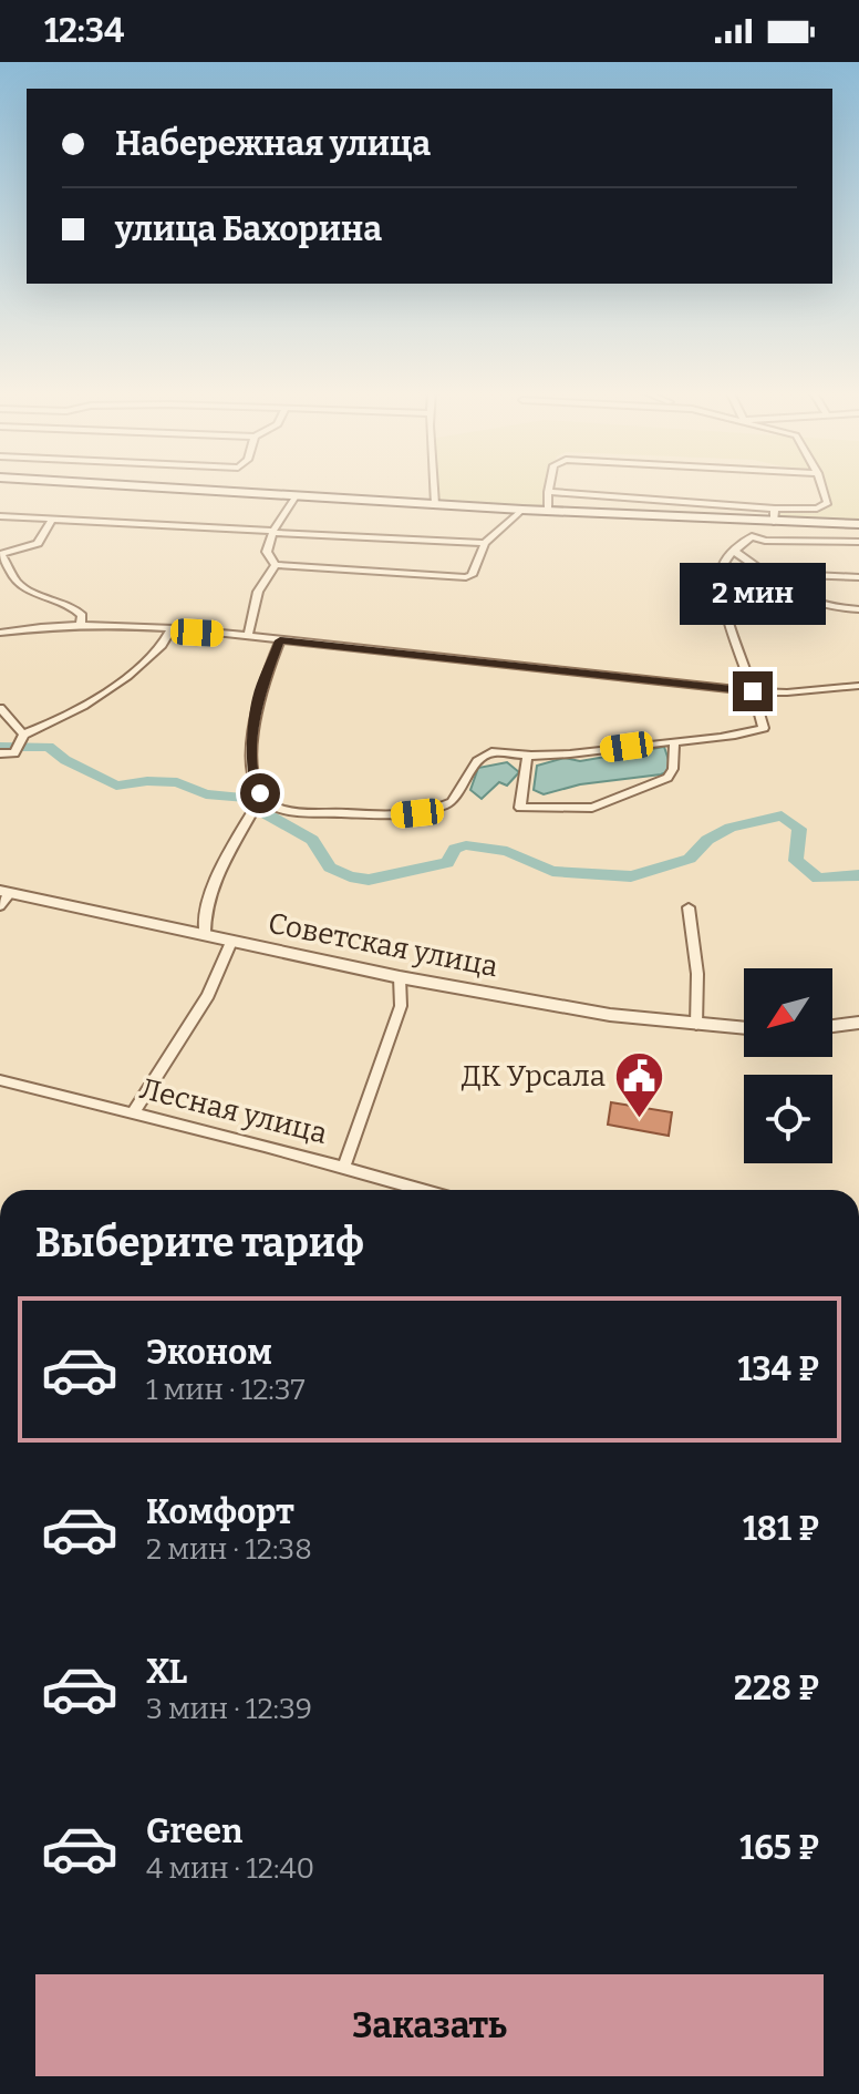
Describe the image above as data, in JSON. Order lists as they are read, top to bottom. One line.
{"streets":{"street":["Советская улица","Лесная улица"]},"places":{"public building":["ДК Урсала"]},"north":"bottom left","page":{"status":"12:34","banner":["Набережная улица","улица Бахорина"],"bubble":"2 мин","heading":"Выберите тариф","list":[{"name":"Эконом","note":"1 мин · 12:37","value":"134 ₽"},{"name":"Комфорт","note":"2 мин · 12:38","value":"181 ₽"},{"name":"XL","note":"3 мин · 12:39","value":"228 ₽"},{"name":"Green","note":"4 мин · 12:40","value":"165 ₽"}],"buttons":"Заказать"}}
